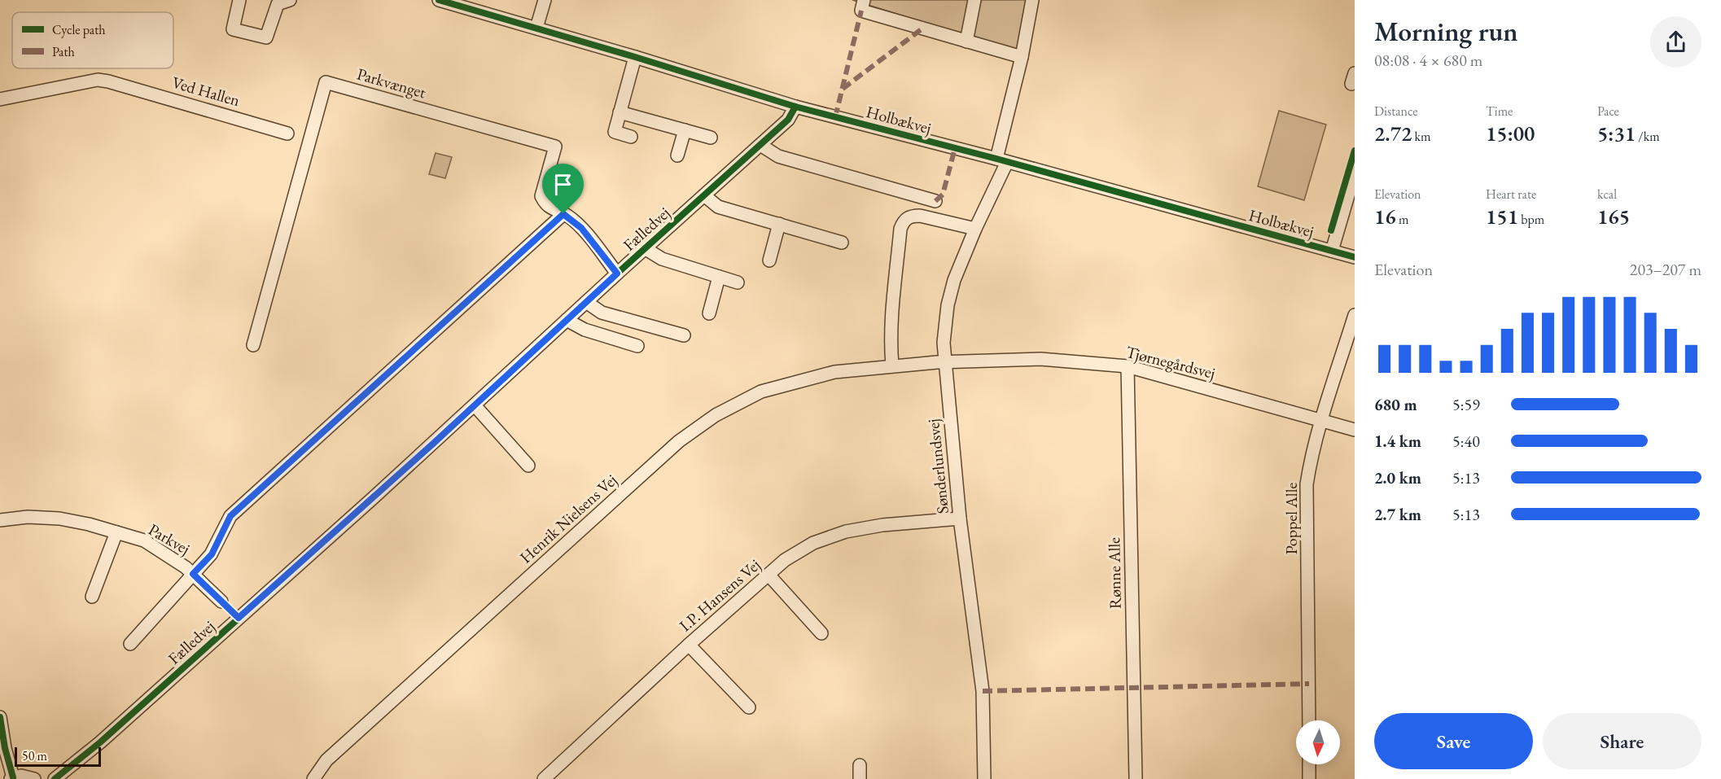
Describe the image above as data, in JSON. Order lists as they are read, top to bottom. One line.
{"streets":{"street":["Parkvænget","Ved Hallen","Holbækvej","Fælledvej","Tjørnegårdsvej","Sønderlundsvej","Henrik Nielsens Vej","Poppel Alle","Parkvej","Rønne Alle","I.P. Hansens Vej"]},"crossings":[["Parkvænget","Fælledvej"],["Holbækvej","Fælledvej"],["Holbækvej","Sønderlundsvej"],["Tjørnegårdsvej","Sønderlundsvej"],["Tjørnegårdsvej","Henrik Nielsens Vej"],["Tjørnegårdsvej","Poppel Alle"],["Tjørnegårdsvej","Rønne Alle"],["Sønderlundsvej","Henrik Nielsens Vej"],["Sønderlundsvej","I.P. Hansens Vej"]],"legend":["Cycle path","Path"],"scale_bar":"50 m","north":"bottom","page":{"heading":["Morning run","08:08 · 4 × 680 m"],"stats":[["Distance","2.72 km"],["Time","15:00"],["Pace","5:31 /km"],["Elevation","16 m"],["Heart rate","151 bpm"],["kcal","165"]],"chart":["Elevation","203–207 m"],"list":[{"name":"680 m","note":"5:59"},{"name":"1.4 km","note":"5:40"},{"name":"2.0 km","note":"5:13"},{"name":"2.7 km","note":"5:13"}],"buttons":["Save","Share"],"scale":"50 m"}}
